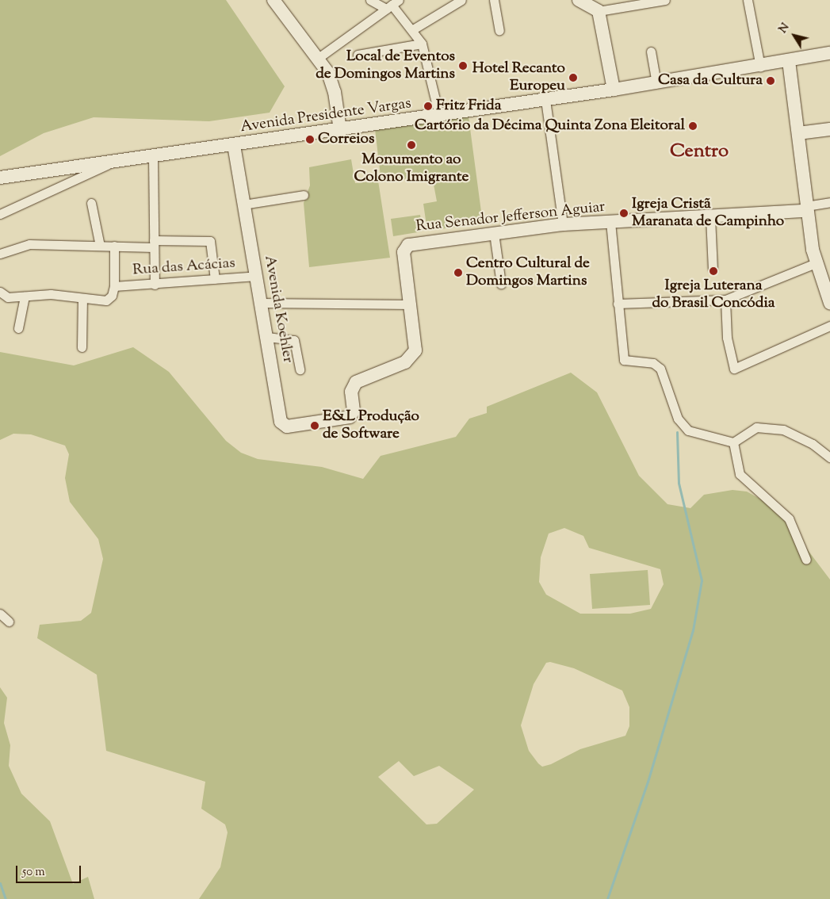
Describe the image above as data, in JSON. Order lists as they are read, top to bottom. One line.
{"streets":{"street":["Avenida Presidente Vargas","Rua Senador Jefferson Aguiar","Rua das Acácias","Avenida Koehler"]},"crossings":[["Avenida Presidente Vargas","Avenida Koehler"],["Rua Senador Jefferson Aguiar","Avenida Koehler"],["Rua das Acácias","Avenida Koehler"]],"districts":["Centro"],"places":["Local de Eventos de Domingos Martins","Hotel Recanto Europeu","Casa da Cultura","Fritz Frida","Cartório da Décima Quinta Zona Eleitoral","Correios","Monumento ao Colono Imigrante","Igreja Cristã Maranata de Campinho","Igreja Luterana do Brasil Concódia","Centro Cultural de Domingos Martins","E&L Produção de Software"],"scale_bar":"50 m","north":"top left"}
